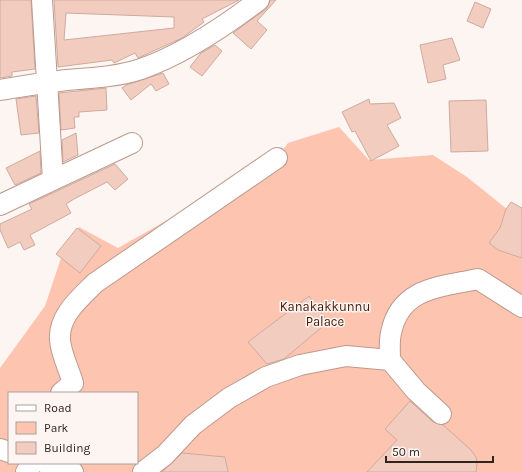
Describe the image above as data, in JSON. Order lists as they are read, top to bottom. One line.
{"parks":["Kanakakkunnu Palace"],"legend":["Road","Park","Building"],"scale_bar":"50 m"}
